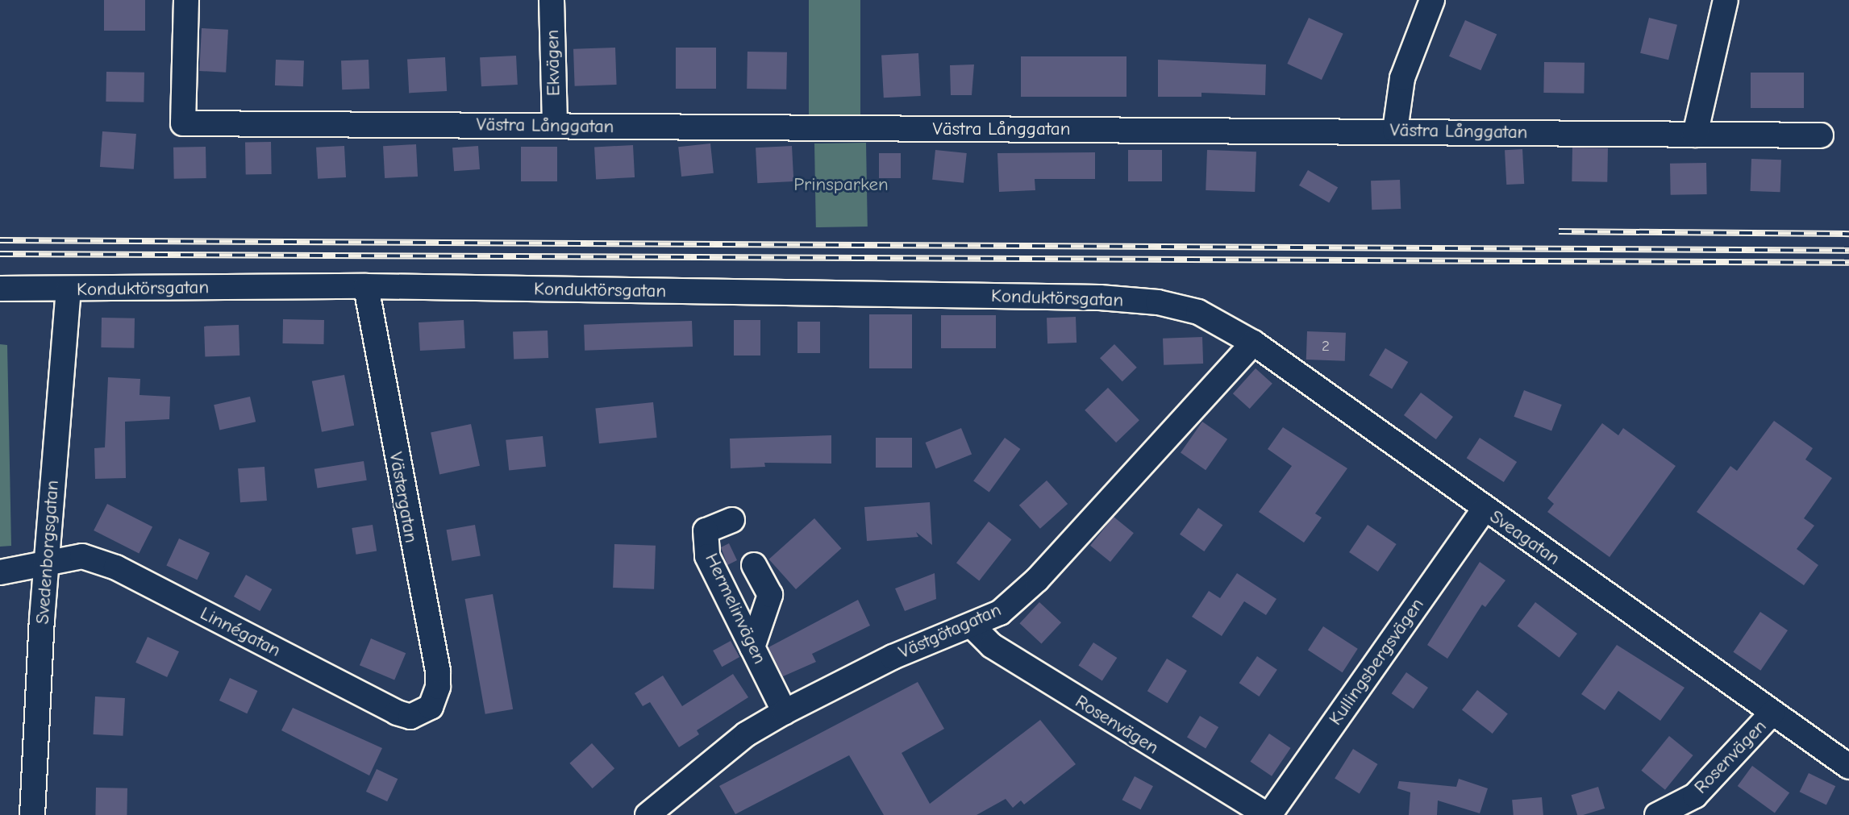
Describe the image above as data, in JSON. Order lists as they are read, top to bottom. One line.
{"streets":{"street":["Ekvägen","Västra Långgatan","Konduktörsgatan","Västergatan","Sveagatan","Svedenborgsgatan","Hermelinvägen","Västgötagatan","Linnégatan","Kullingsbergsvägen","Rosenvägen"]},"crossings":[["Ekvägen","Västra Långgatan"],["Konduktörsgatan","Västergatan"],["Konduktörsgatan","Sveagatan"],["Konduktörsgatan","Svedenborgsgatan"],["Västergatan","Linnégatan"],["Sveagatan","Västgötagatan"],["Sveagatan","Kullingsbergsvägen"],["Sveagatan","Rosenvägen"],["Svedenborgsgatan","Linnégatan"],["Hermelinvägen","Västgötagatan"],["Västgötagatan","Rosenvägen"],["Kullingsbergsvägen","Rosenvägen"]],"parks":["Prinsparken"],"house_numbers":["2"]}
